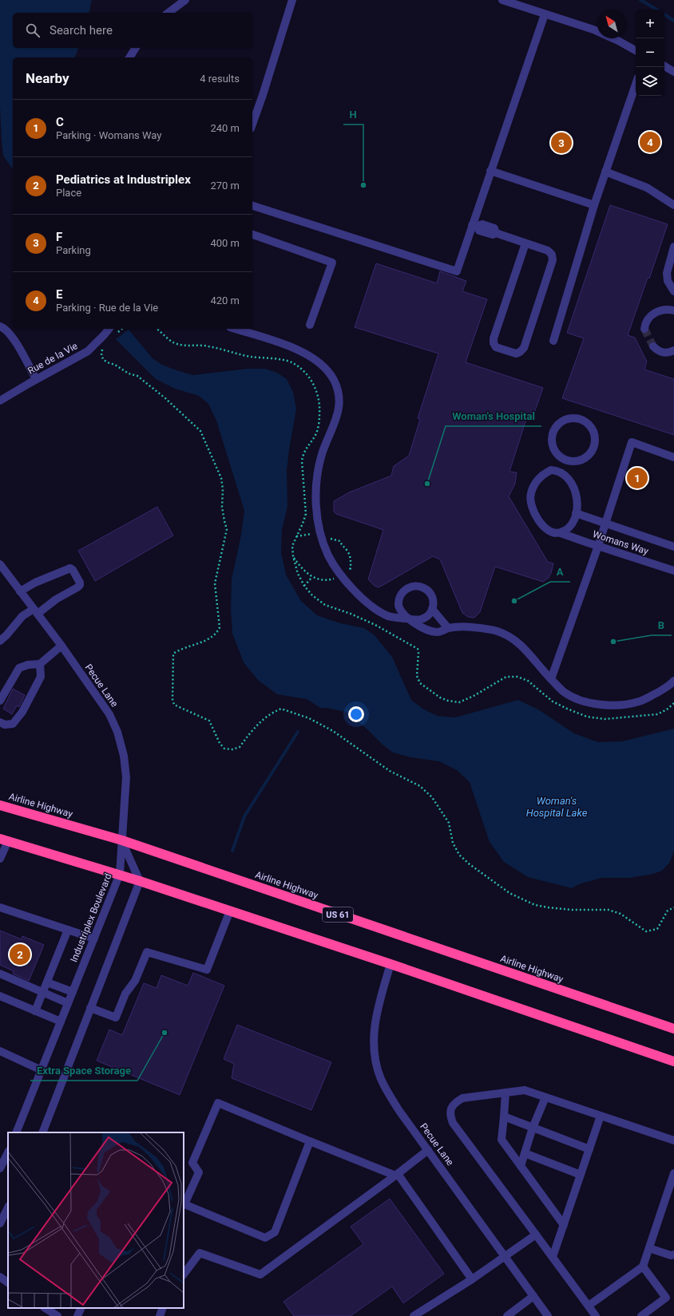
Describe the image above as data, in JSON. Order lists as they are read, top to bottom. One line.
{"streets":{"highway":["Airline Highway","US 61"],"street":["Rue de la Vie","Womans Way","Pecue Lane","Industriplex Boulevard"]},"crossings":[["Pecue Lane","Airline Highway"],["Pecue Lane","Industriplex Boulevard"],["Airline Highway","Industriplex Boulevard"]],"water":["Woman's Hospital Lake"],"places":["H","Woman's Hospital","A","B","Extra Space Storage"],"north":"top left","page":{"map_buttons":["+","−"],"search":"Search here","heading":["Nearby","4 results"],"list":[{"mark":"1","name":"C","note":"Parking · Womans Way","value":"240 m"},{"mark":"2","name":"Pediatrics at Industriplex","note":"Place","value":"270 m"},{"mark":"3","name":"F","note":"Parking","value":"400 m"},{"mark":"4","name":"E","note":"Parking · Rue de la Vie","value":"420 m"}],"pins":["4","3","1","2"]}}
